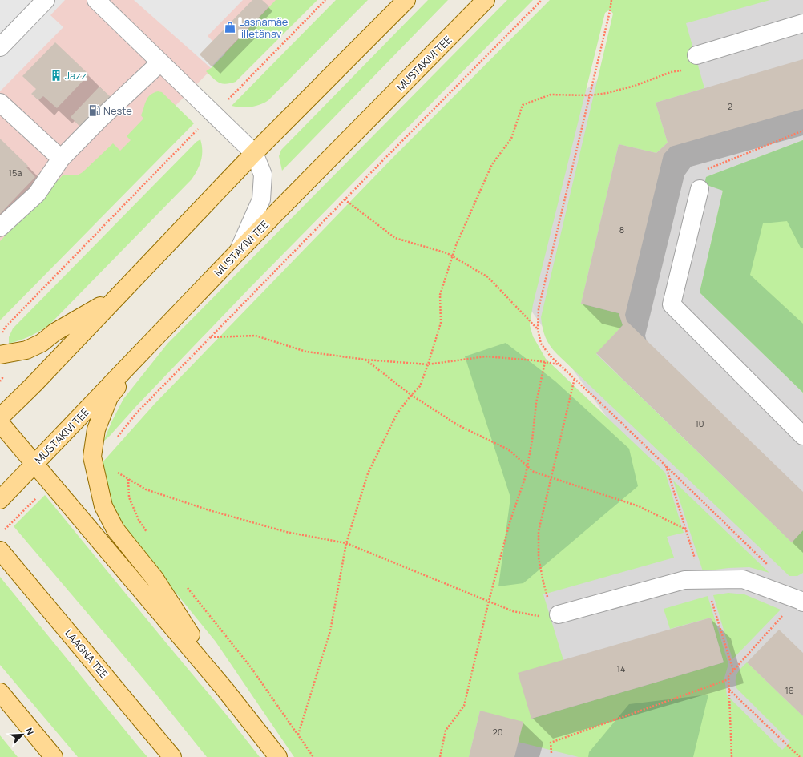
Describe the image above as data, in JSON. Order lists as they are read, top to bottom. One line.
{"streets":{"main road":["MUSTAKIVI TEE","LAAGNA TEE"]},"places":{"shop":["Lasnamäe lilletänav"],"building":["Jazz"],"fuel station":["Neste"]},"house_numbers":["2","15a","8","10","14","16","20"],"north":"top right"}
